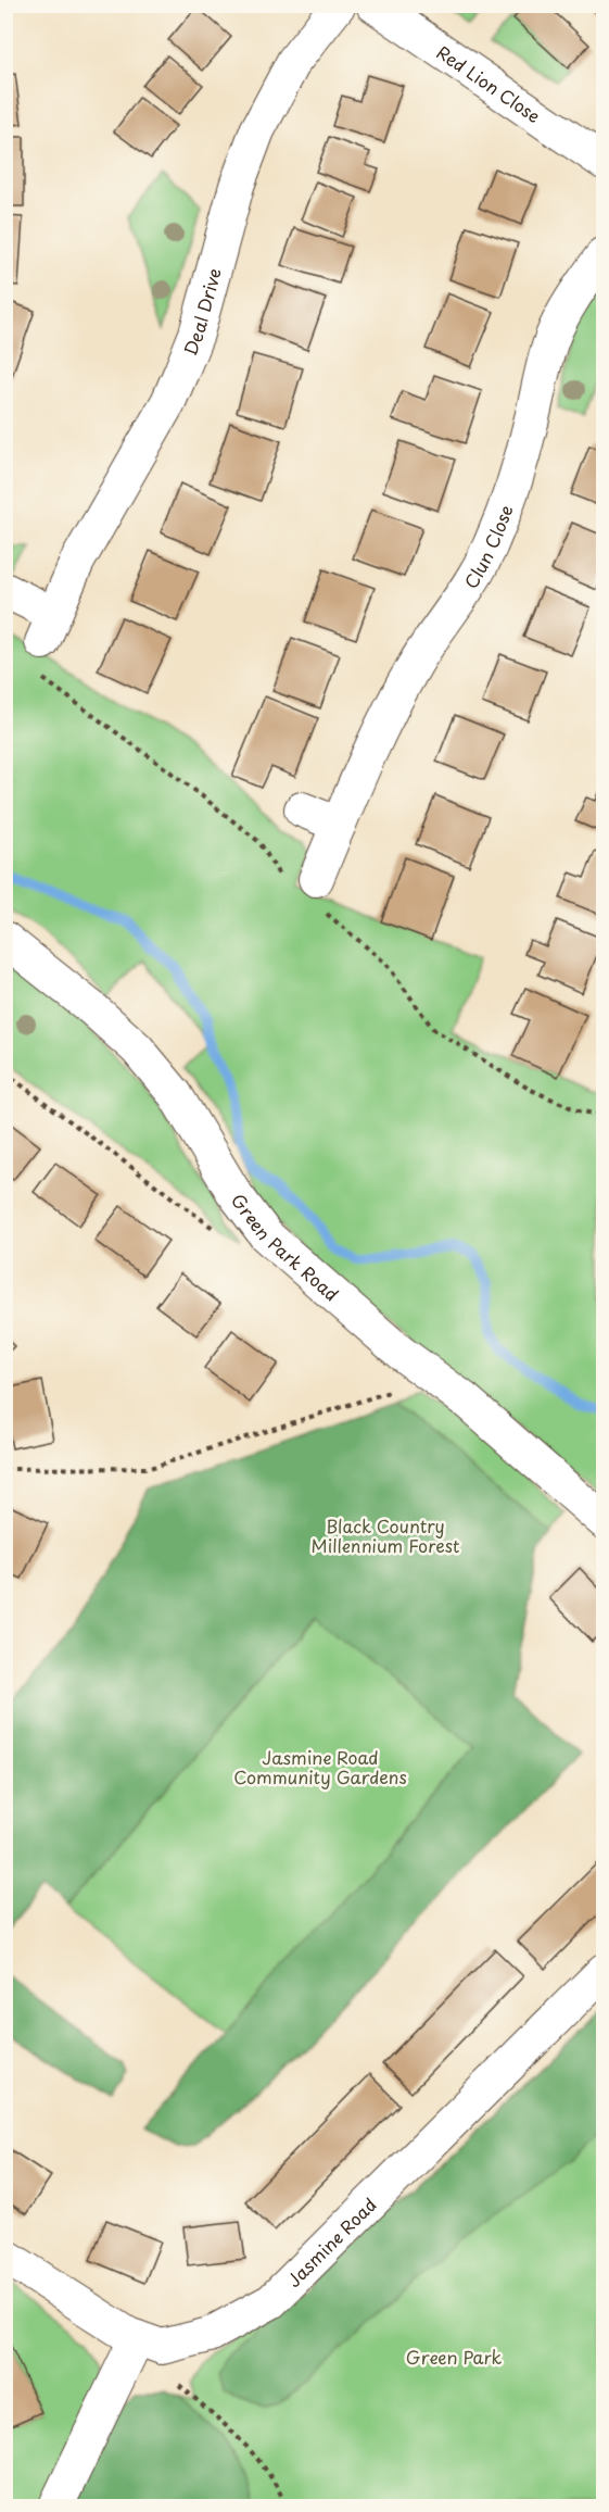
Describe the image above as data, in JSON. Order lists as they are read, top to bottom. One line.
{"streets":{"street":["Red Lion Close","Deal Drive","Clun Close","Green Park Road","Jasmine Road"]},"parks":["Black Country Millennium Forest","Jasmine Road Community Gardens","Green Park"]}
